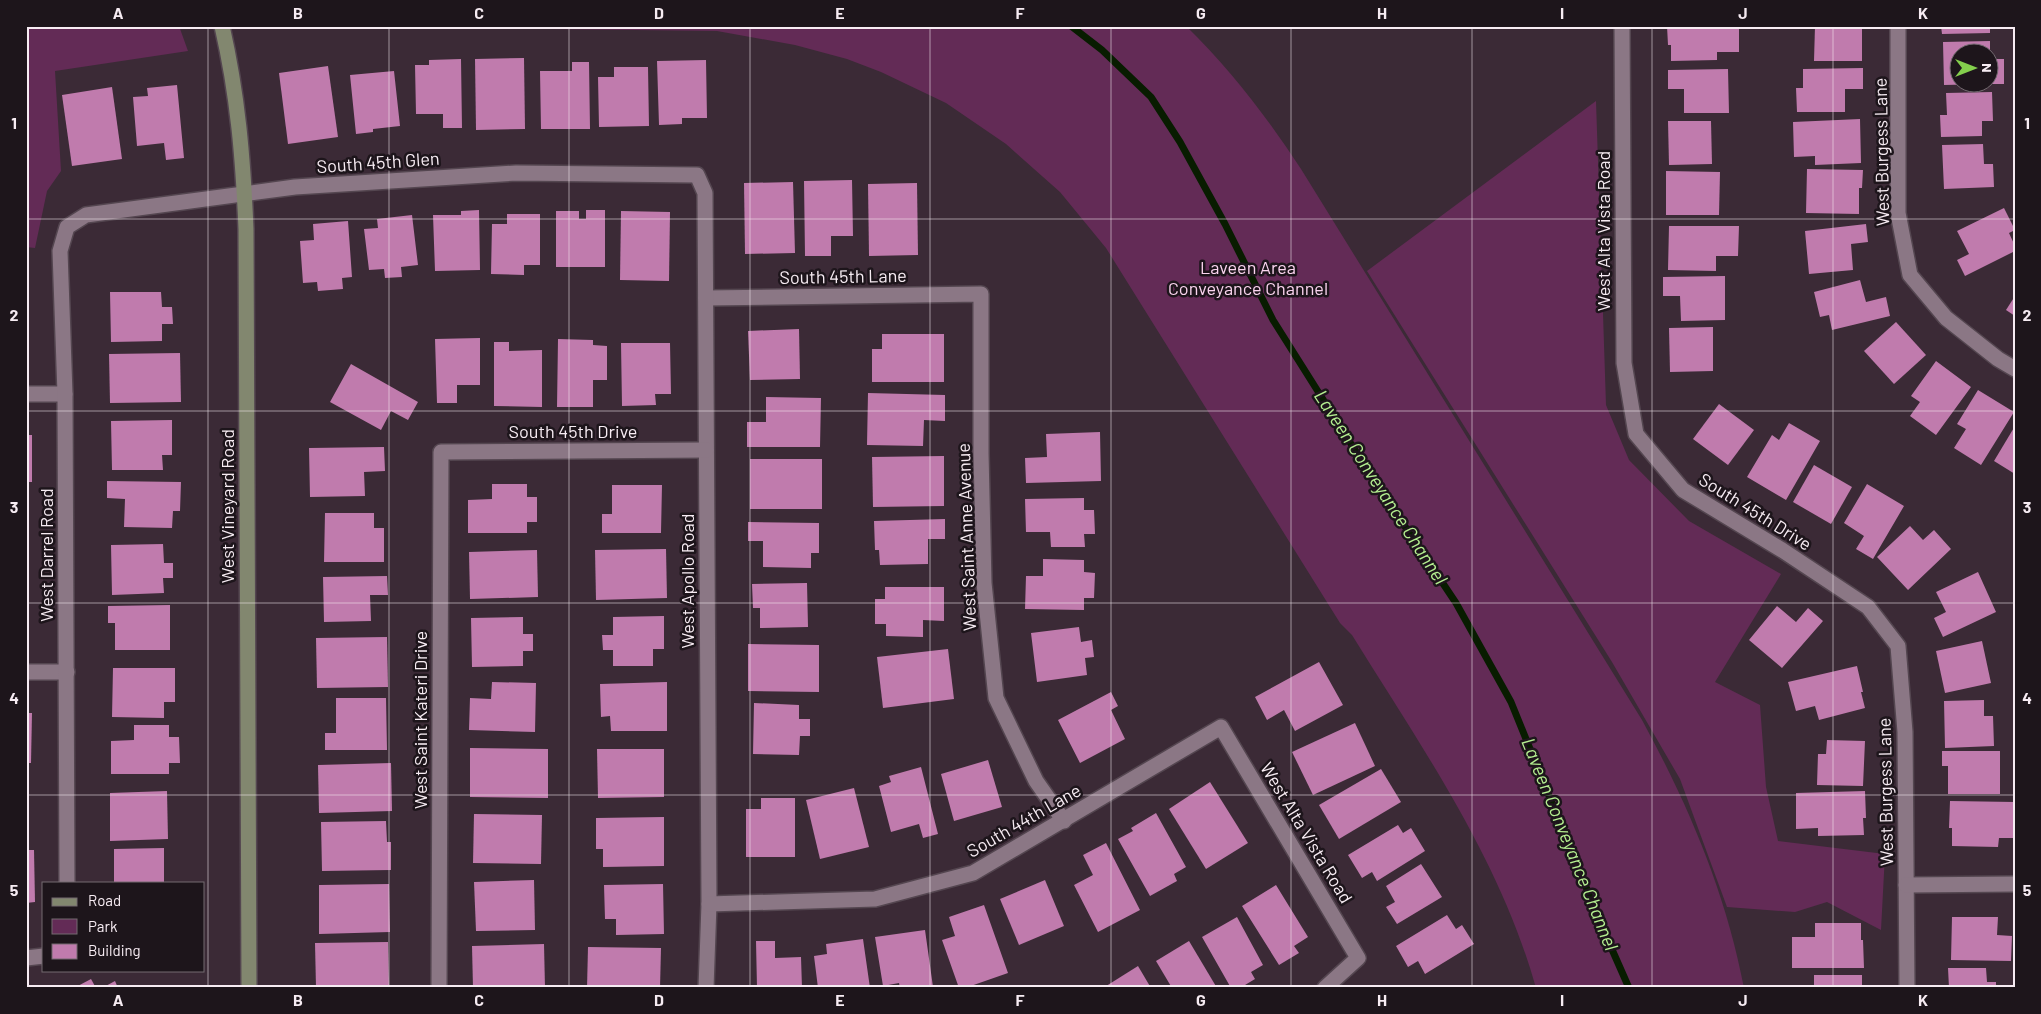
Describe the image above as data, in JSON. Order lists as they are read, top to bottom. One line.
{"streets":{"street":["West Burgess Lane","South 45th Glen","West Alta Vista Road","South 45th Lane","South 45th Drive","West Vineyard Road","West Saint Anne Avenue","West Darrel Road","West Apollo Road","West Saint Kateri Drive","South 44th Lane"]},"crossings":[["West Burgess Lane","South 45th Drive"],["South 45th Glen","West Vineyard Road"],["South 45th Glen","West Darrel Road"],["South 45th Glen","West Apollo Road"],["West Alta Vista Road","South 45th Drive"],["West Alta Vista Road","South 44th Lane"],["South 45th Lane","West Saint Anne Avenue"],["South 45th Lane","West Apollo Road"],["South 45th Drive","West Apollo Road"],["South 45th Drive","West Saint Kateri Drive"],["West Saint Anne Avenue","South 44th Lane"],["West Apollo Road","South 44th Lane"]],"water":["Laveen Conveyance Channel"],"parks":["Laveen Area Conveyance Channel"],"legend":["Road","Park","Building"],"north":"right","grid":{"columns":["A","B","C","D","E","F","G","H","I","J","K"],"rows":["1","2","3","4","5"]}}
